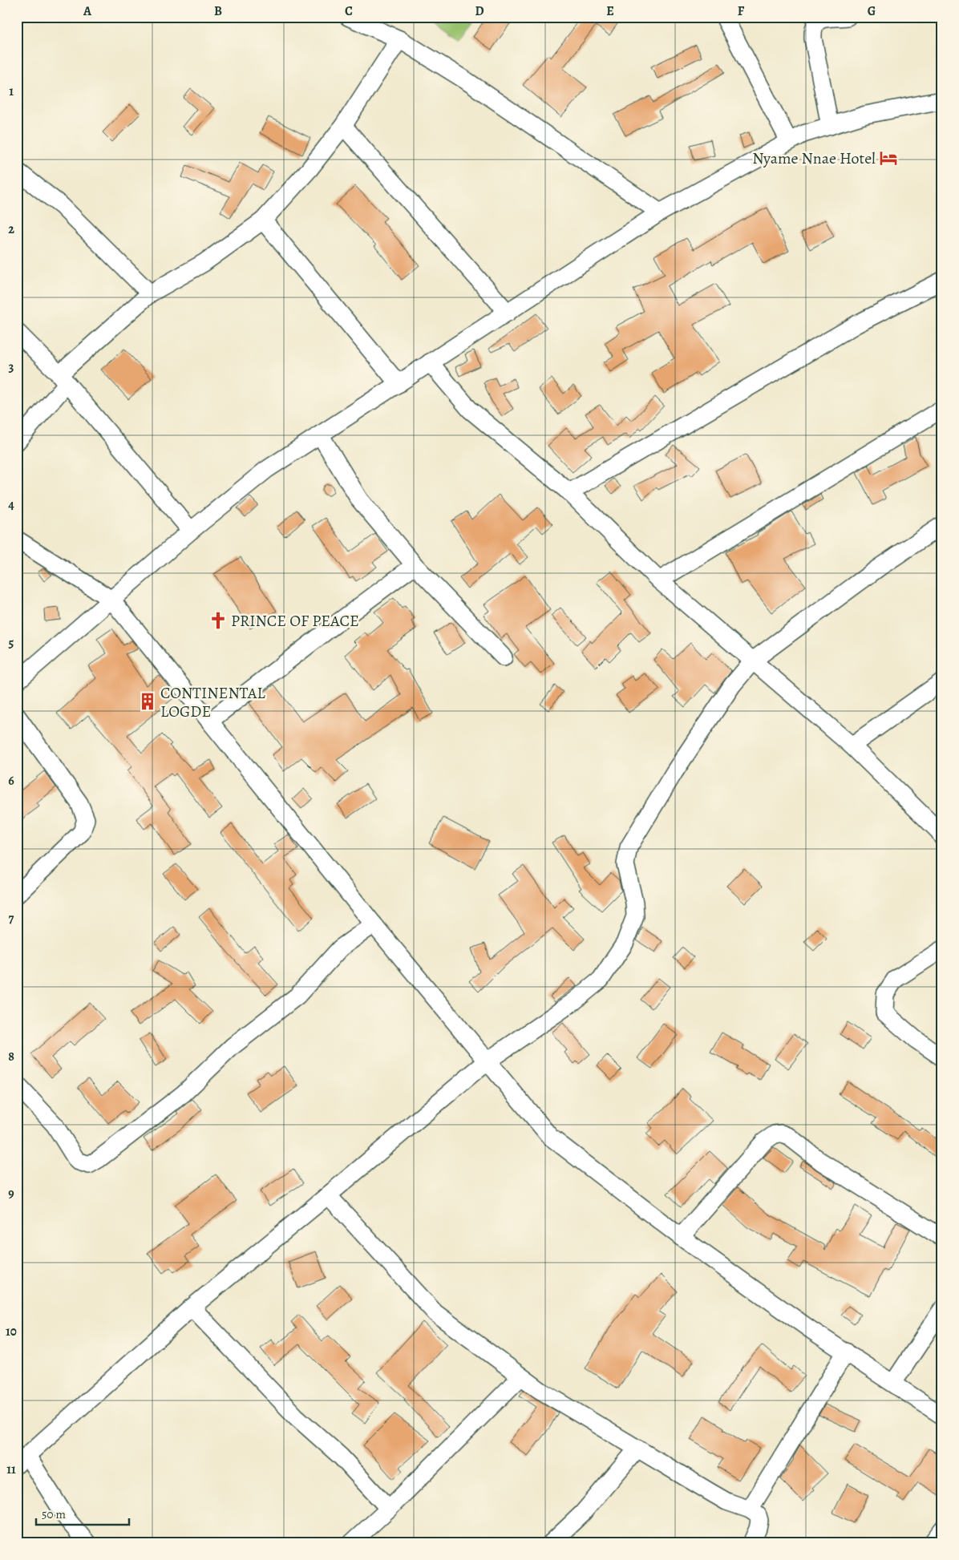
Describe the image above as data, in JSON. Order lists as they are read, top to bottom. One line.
{"places":{"hotel":["Nyame Nnae Hotel"],"church":["PRINCE OF PEACE"],"building":["CONTINENTAL LOGDE"]},"scale_bar":"50 m","grid":{"columns":["A","B","C","D","E","F","G"],"rows":["1","2","3","4","5","6","7","8","9","10","11"]}}
